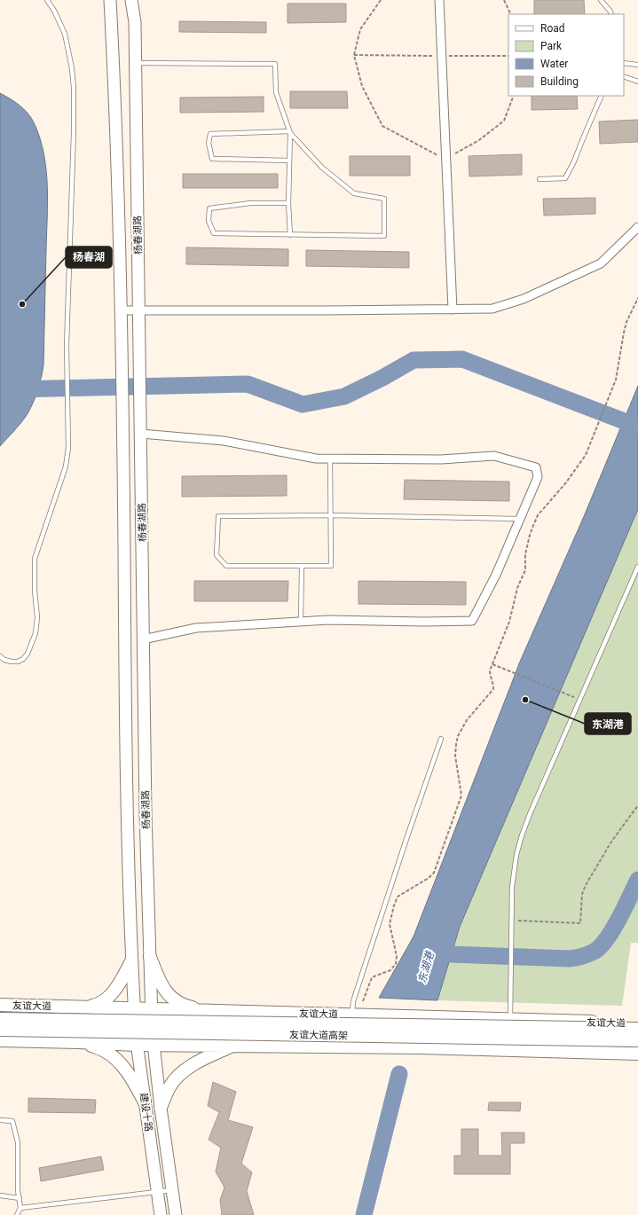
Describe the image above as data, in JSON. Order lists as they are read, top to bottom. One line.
{"streets":{"main road":["杨春湖路","友谊大道","友谊大道高架","建设十路"]},"crossings":[["杨春湖路","友谊大道"],["杨春湖路","建设十路"],["友谊大道","建设十路"]],"water":["东湖港"],"places":["杨春湖","东湖港"],"legend":["Road","Park","Water","Building"]}
